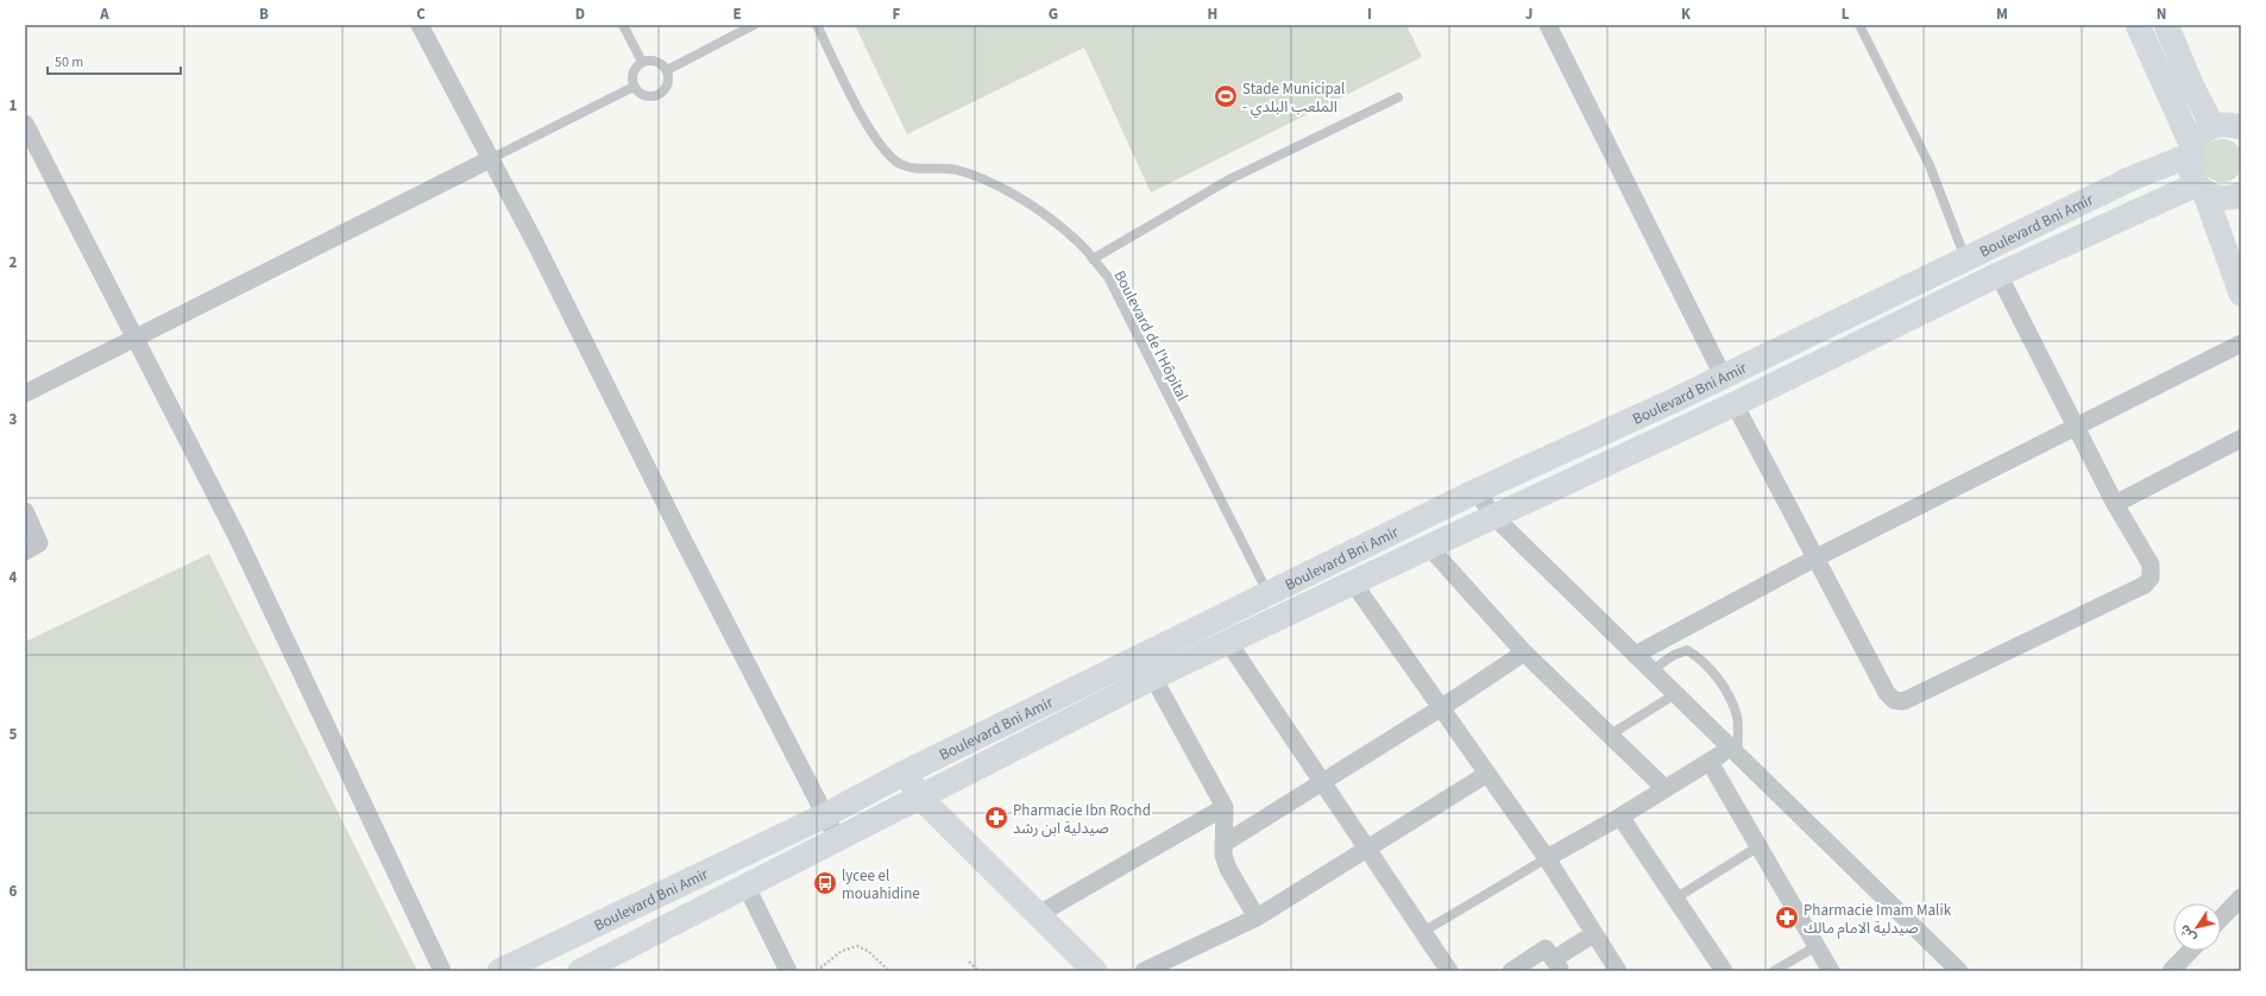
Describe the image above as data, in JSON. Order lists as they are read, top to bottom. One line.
{"streets":{"main road":["Boulevard Bni Amir"],"lane":["Boulevard de l'Hôpital"]},"crossings":[["Boulevard Bni Amir","Boulevard de l'Hôpital"]],"places":{"sports":["Stade Municipal - الملعب البلدي"],"pharmacy":["Pharmacie Ibn Rochd صيدلية ابن رشد","Pharmacie Imam Malik صيدلية الامام مالك"],"bus stop":["lycee el mouahidine"]},"scale_bar":"50 m","north":"bottom left","grid":{"columns":["A","B","C","D","E","F","G","H","I","J","K","L","M","N"],"rows":["1","2","3","4","5","6"]}}
